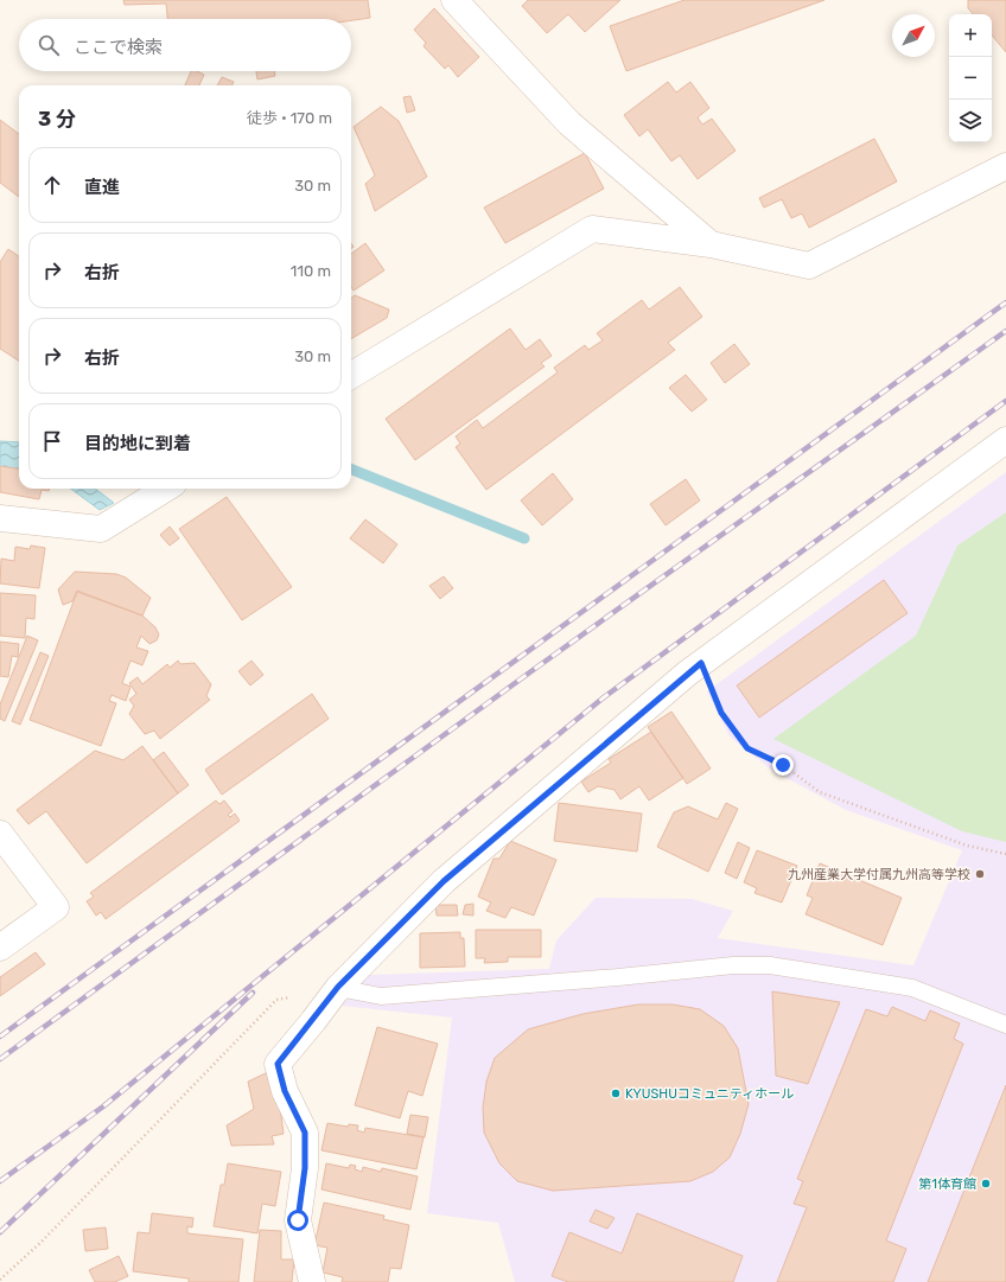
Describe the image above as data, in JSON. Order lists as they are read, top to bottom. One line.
{"places":["九州産業大学付属九州高等学校","KYUSHUコミュニティホール","第1体育館"],"north":"top right","page":{"map_buttons":["+","−"],"search":"ここで検索","heading":["3 分","徒歩 · 170 m"],"list":[["直進","30 m"],["右折","110 m"],["右折","30 m"],"目的地に到着"]}}
